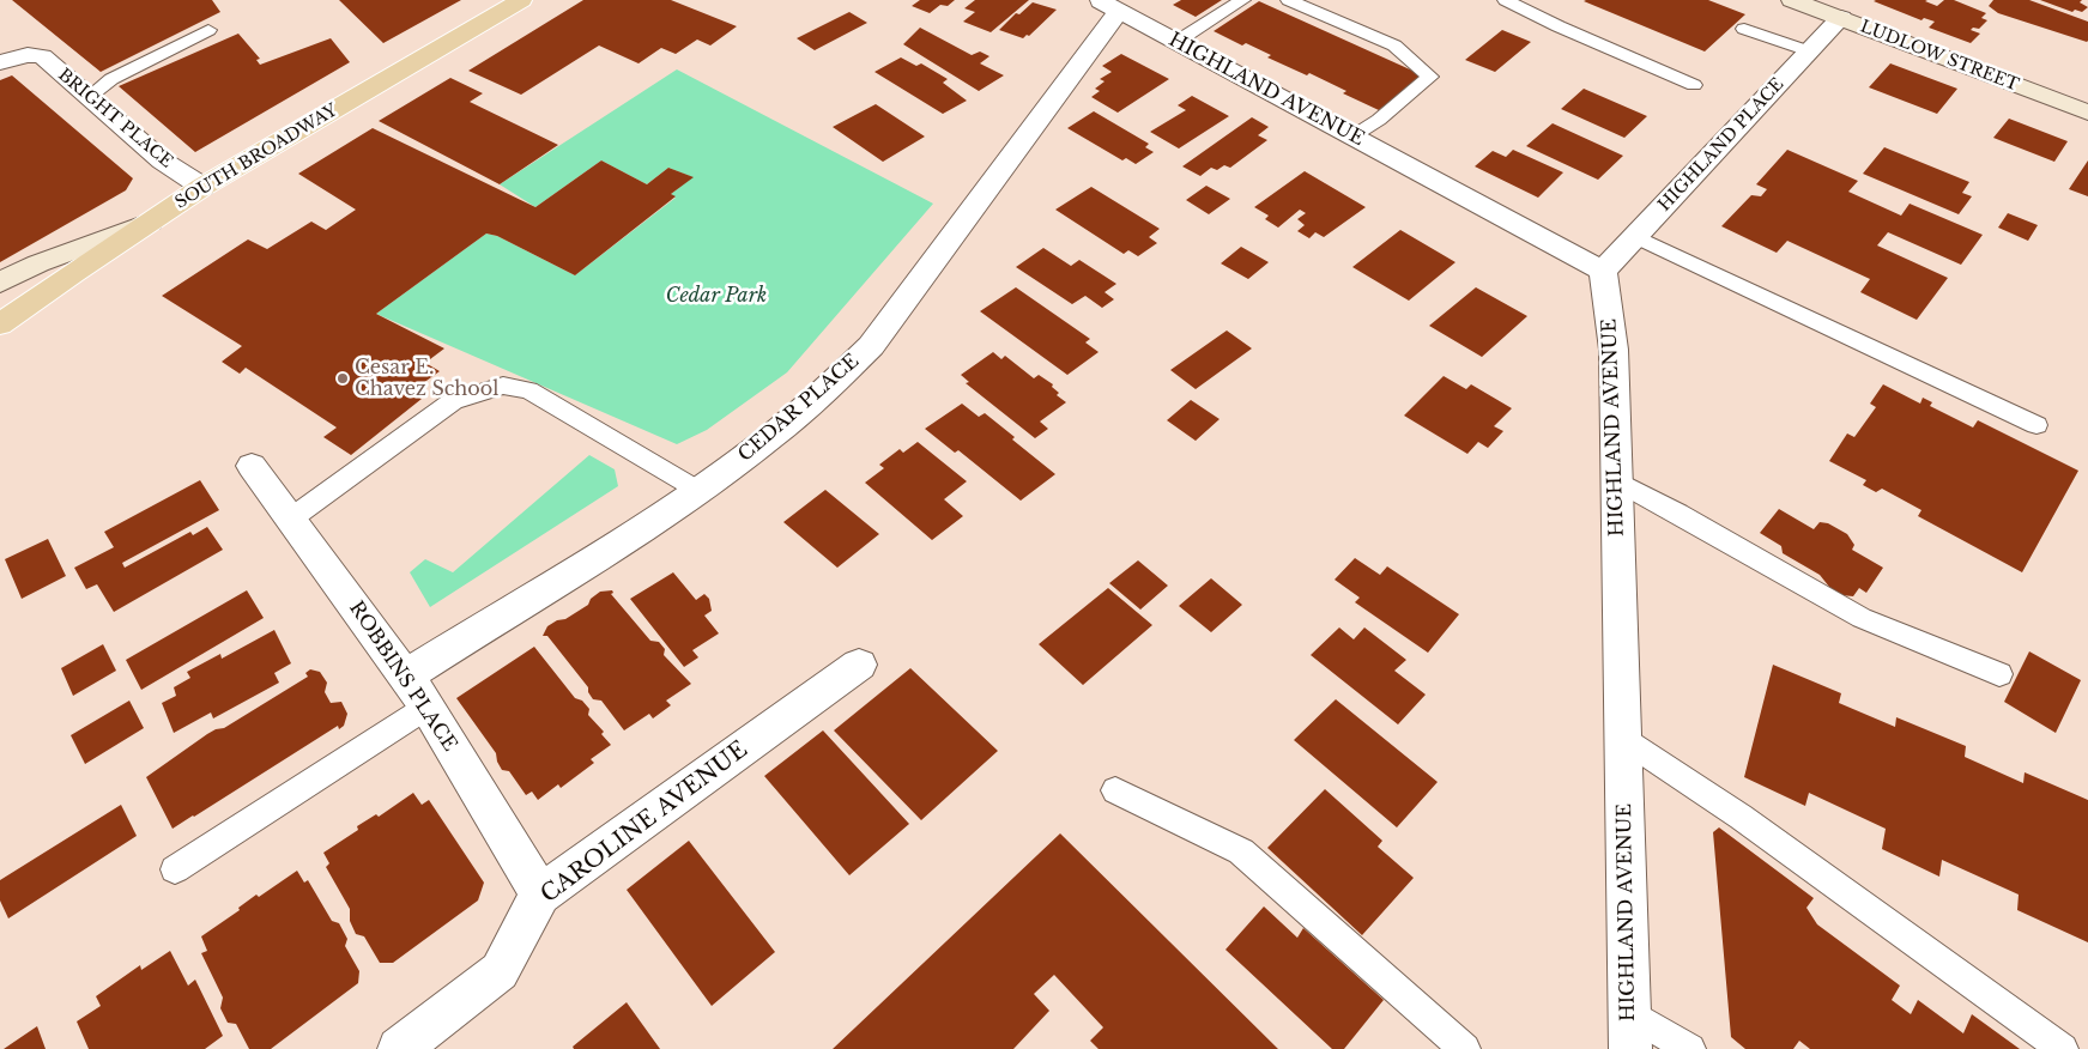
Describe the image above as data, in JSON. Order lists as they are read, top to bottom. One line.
{"streets":{"main road":["SOUTH BROADWAY"],"street":["LUDLOW STREET","HIGHLAND AVENUE","BRIGHT PLACE","HIGHLAND PLACE","CEDAR PLACE","ROBBINS PLACE","CAROLINE AVENUE"]},"crossings":[["LUDLOW STREET","HIGHLAND PLACE"],["HIGHLAND AVENUE","HIGHLAND PLACE"],["HIGHLAND AVENUE","CEDAR PLACE"],["BRIGHT PLACE","SOUTH BROADWAY"],["CEDAR PLACE","ROBBINS PLACE"],["ROBBINS PLACE","CAROLINE AVENUE"]],"parks":["Cedar Park"],"places":["Cesar E. Chavez School"]}
